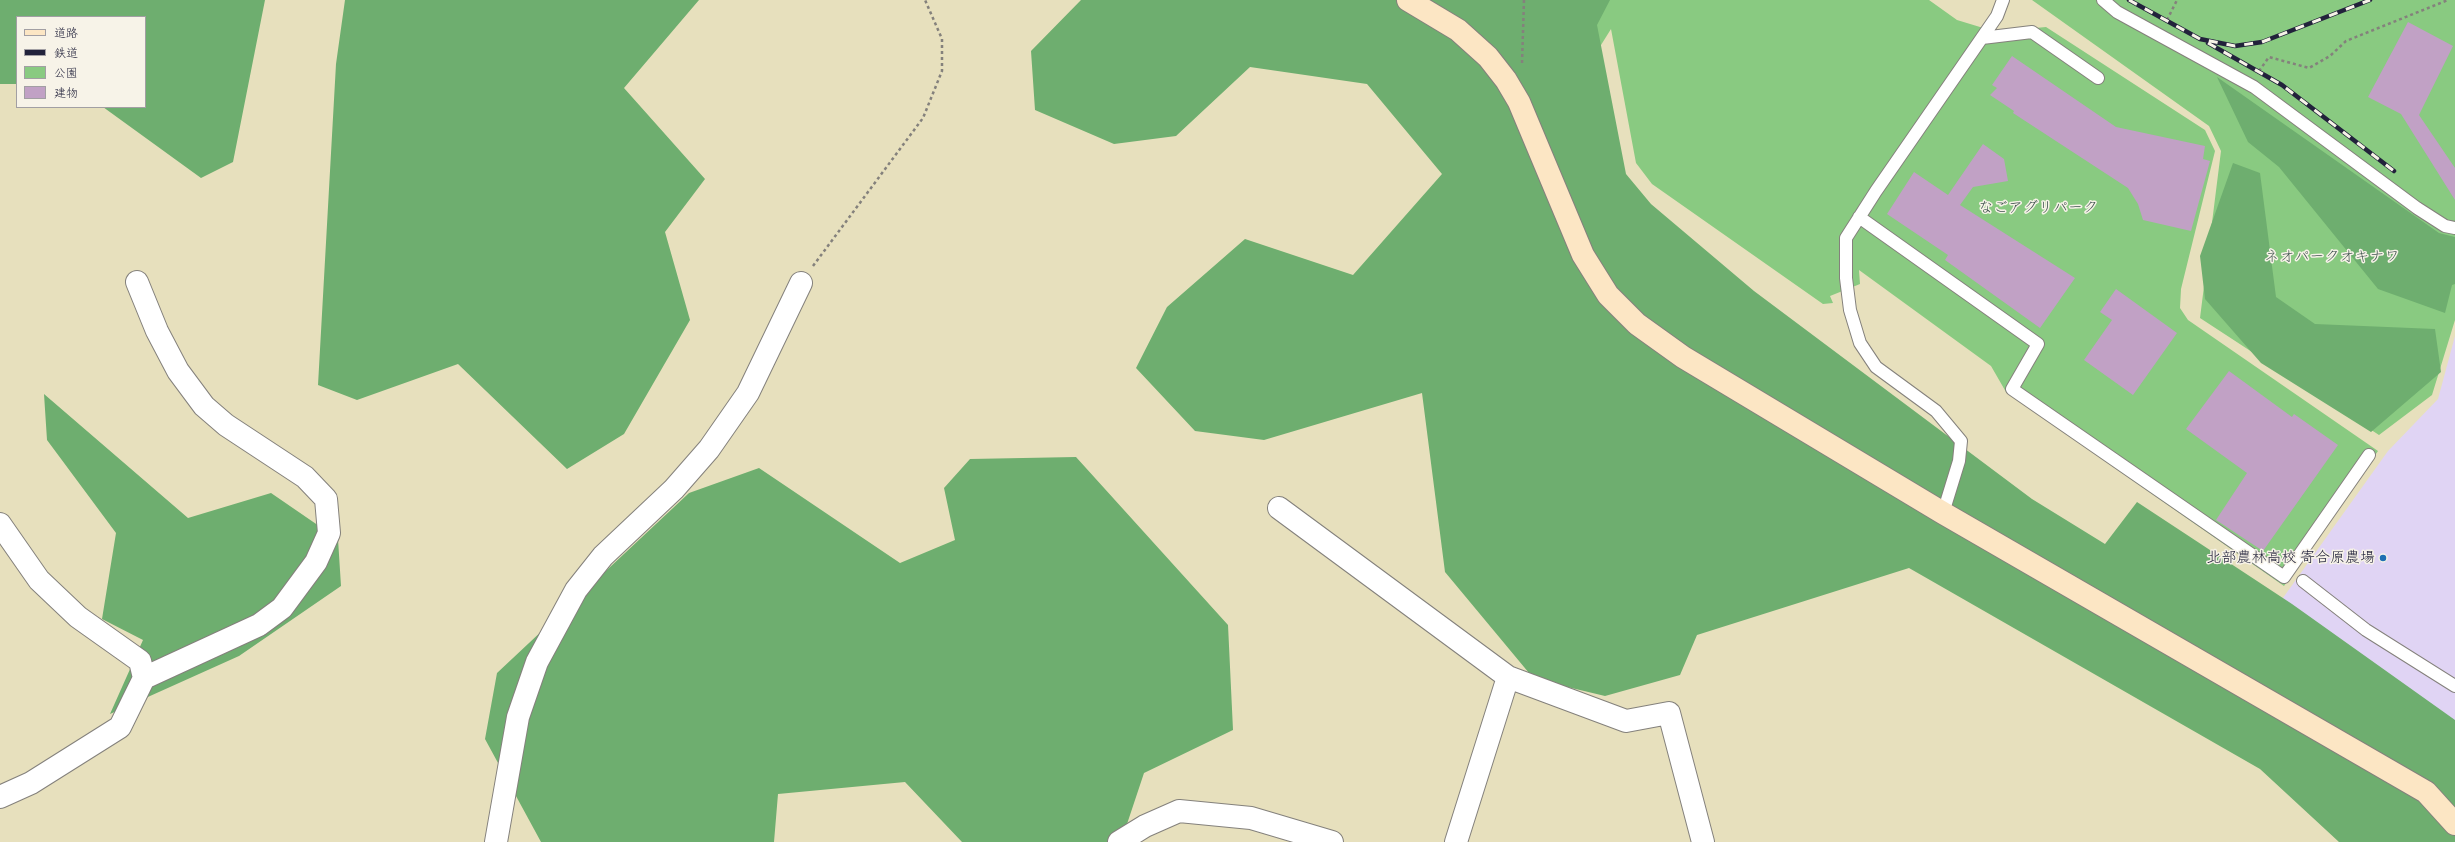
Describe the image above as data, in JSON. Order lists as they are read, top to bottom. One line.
{"parks":["なごアグリパーク","ネオパークオキナワ"],"places":["北部農林高校 寄合原農場"],"legend":["道路","鉄道","公園","建物"]}
